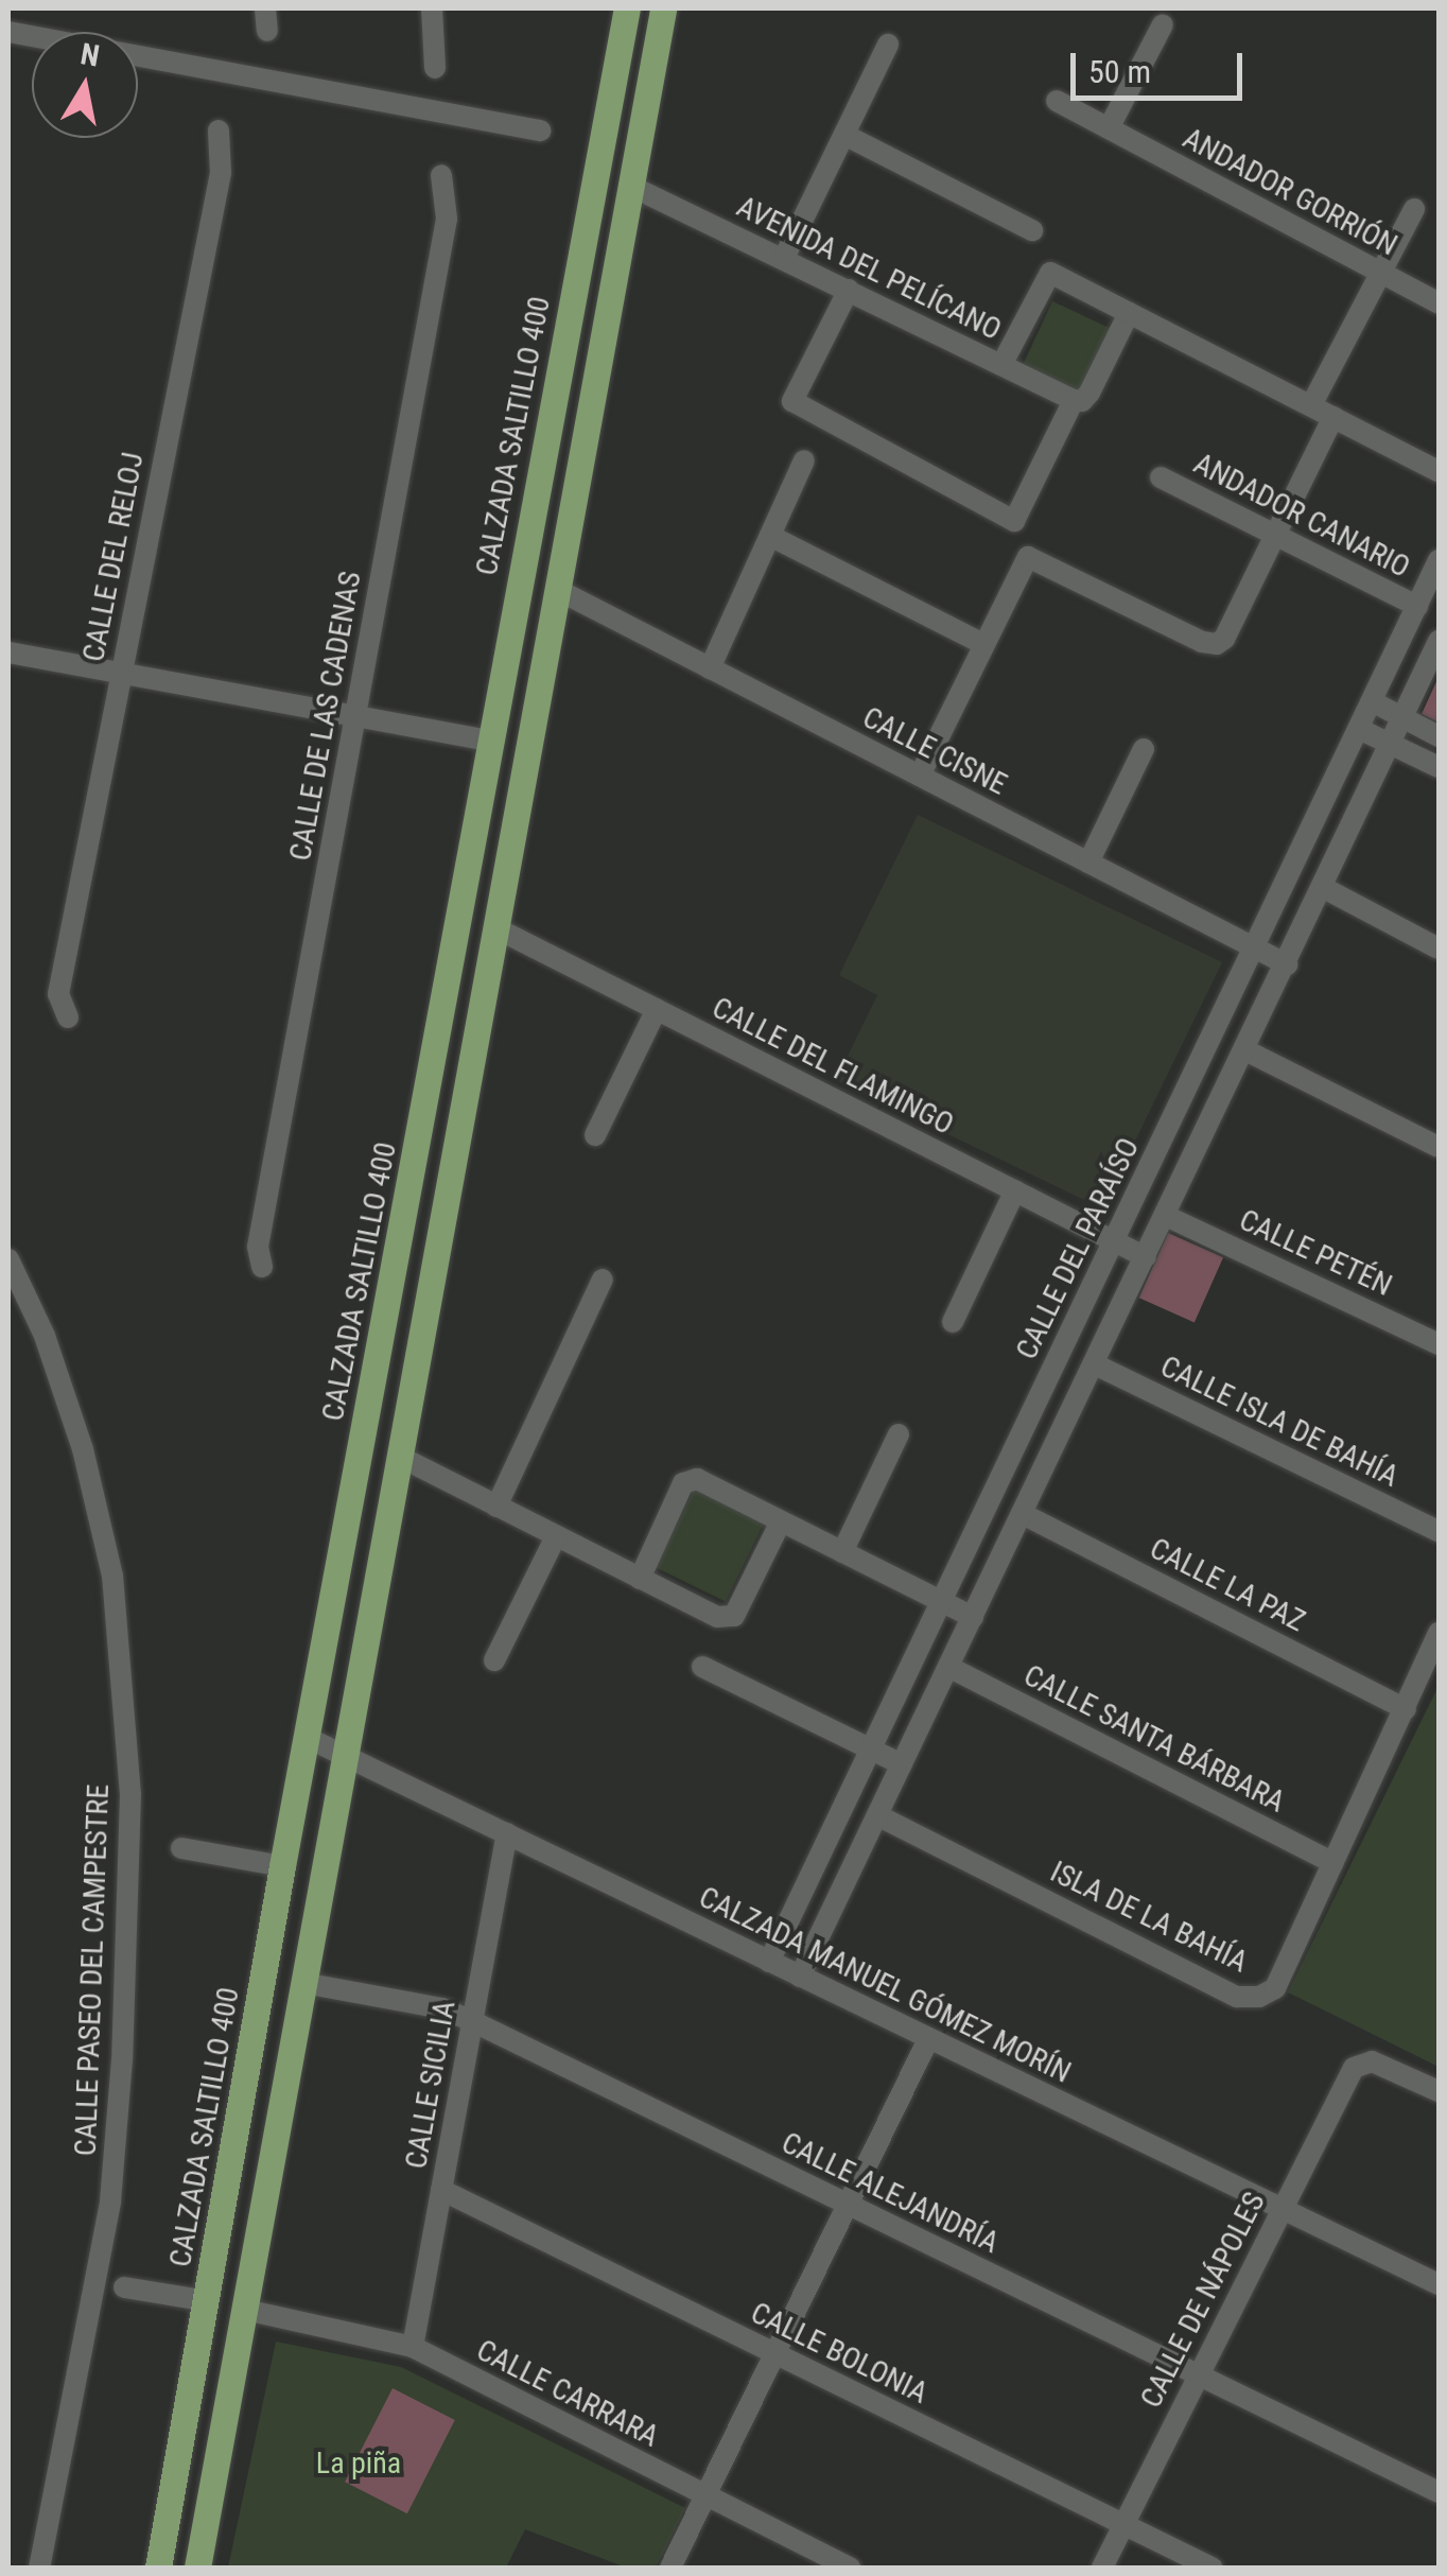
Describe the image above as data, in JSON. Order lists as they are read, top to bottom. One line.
{"streets":{"main road":["CALZADA SALTILLO 400"],"street":["ANDADOR GORRIÓN","AVENIDA DEL PELÍCANO","ANDADOR CANARIO","CALLE DEL RELOJ","CALLE DE LAS CADENAS","CALLE CISNE","CALLE DEL FLAMINGO","CALLE DEL PARAÍSO","CALLE PETÉN","CALLE ISLA DE BAHÍA","CALLE LA PAZ","CALLE SANTA BÁRBARA","ISLA DE LA BAHÍA","CALLE PASEO DEL CAMPESTRE","CALZADA MANUEL GÓMEZ MORÍN","CALLE SICILIA","CALLE ALEJANDRÍA","CALLE DE NÁPOLES","CALLE BOLONIA","CALLE CARRARA"]},"crossings":[["CALZADA SALTILLO 400","CALZADA MANUEL GÓMEZ MORÍN"],["ANDADOR CANARIO","CALLE DEL PARAÍSO"],["CALLE CISNE","CALLE DEL PARAÍSO"],["CALLE DEL FLAMINGO","CALLE DEL PARAÍSO"],["CALLE DEL PARAÍSO","CALZADA MANUEL GÓMEZ MORÍN"],["CALLE LA PAZ","ISLA DE LA BAHÍA"],["CALLE SANTA BÁRBARA","ISLA DE LA BAHÍA"],["CALZADA MANUEL GÓMEZ MORÍN","CALLE SICILIA"],["CALZADA MANUEL GÓMEZ MORÍN","CALLE DE NÁPOLES"],["CALLE SICILIA","CALLE ALEJANDRÍA"],["CALLE SICILIA","CALLE BOLONIA"],["CALLE SICILIA","CALLE CARRARA"],["CALLE ALEJANDRÍA","CALLE DE NÁPOLES"],["CALLE DE NÁPOLES","CALLE BOLONIA"]],"parks":["La piña"],"scale_bar":"50 m","north":"top"}
